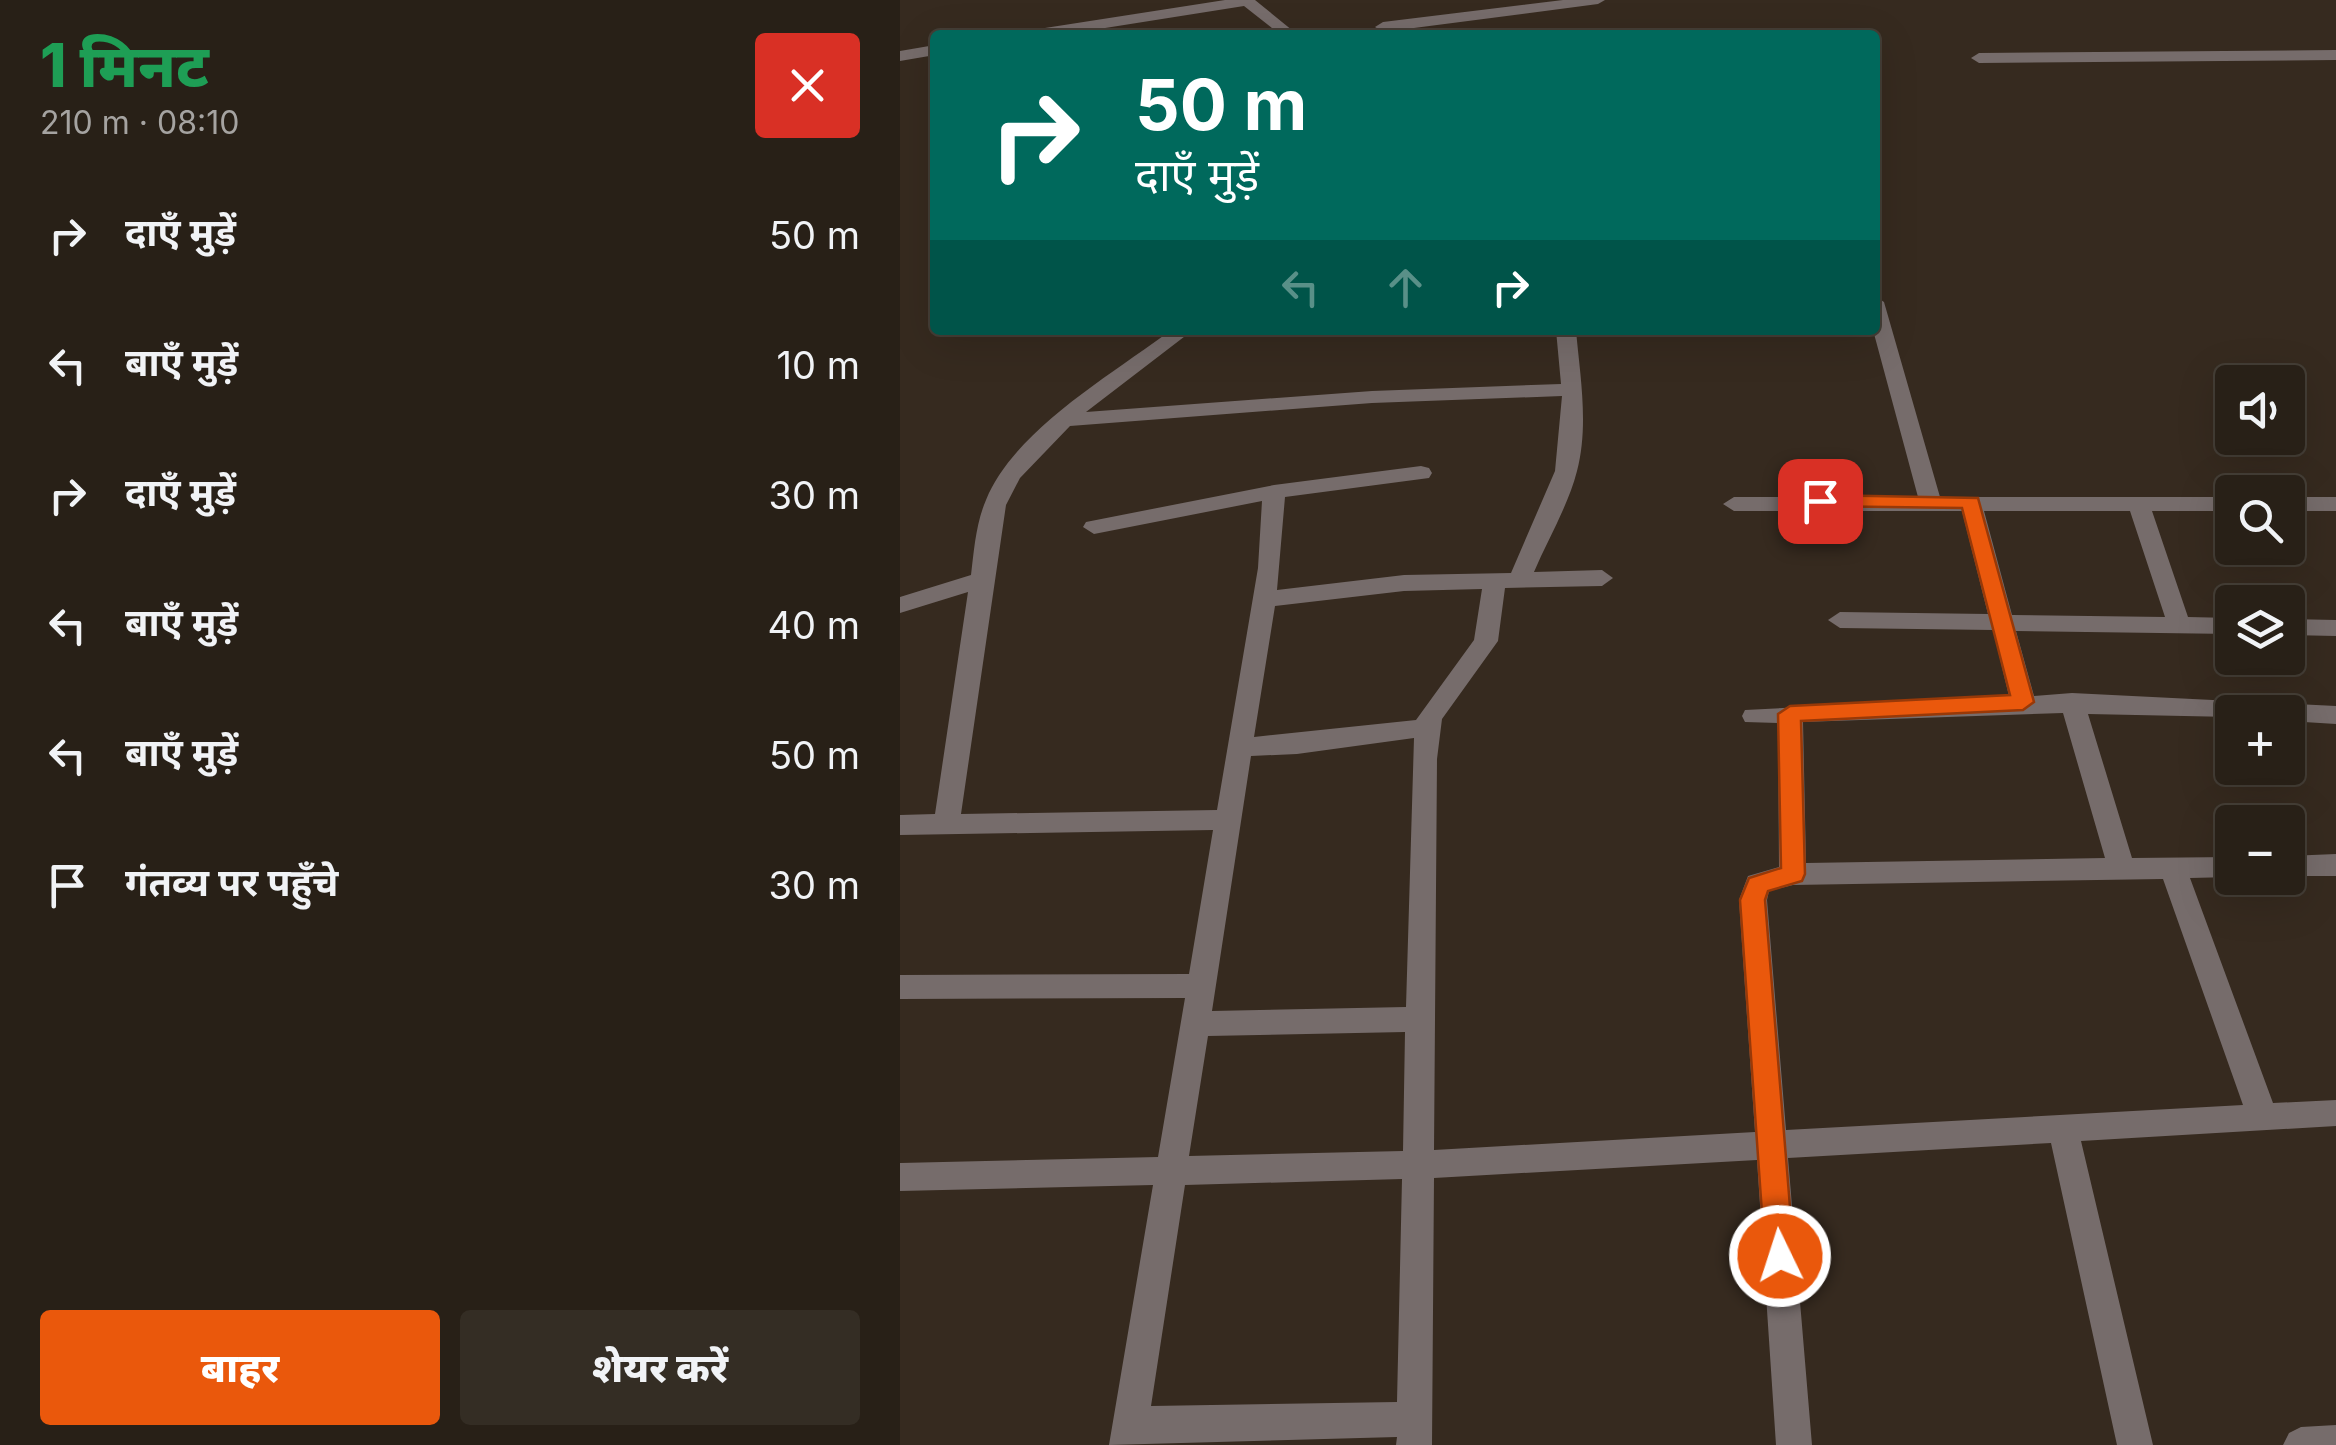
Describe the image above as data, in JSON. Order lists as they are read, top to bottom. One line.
{"page":{"heading":["1 मिनट","210 m · 08:10"],"turn":["50 m","दाएँ मुड़ें"],"list":[{"name":"दाएँ मुड़ें","value":"50 m"},{"name":"बाएँ मुड़ें","value":"10 m"},{"name":"दाएँ मुड़ें","value":"30 m"},{"name":"बाएँ मुड़ें","value":"40 m"},{"name":"बाएँ मुड़ें","value":"50 m"},{"name":"गंतव्य पर पहुँचे","value":"30 m"}],"map_buttons":["+","−"],"buttons":["बाहर","शेयर करें"]}}
